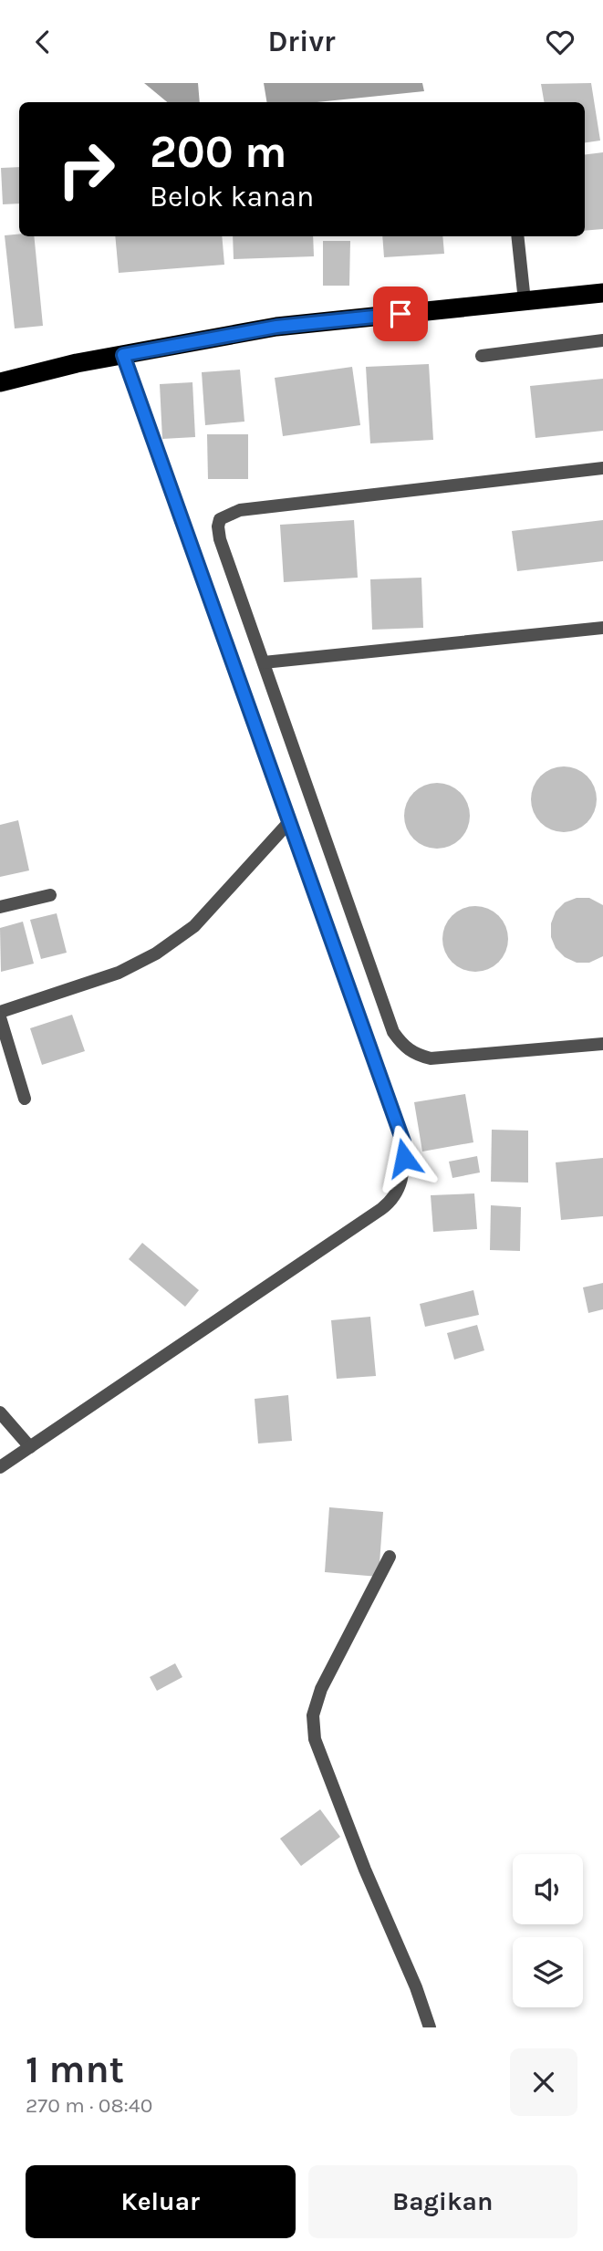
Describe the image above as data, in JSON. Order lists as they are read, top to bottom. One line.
{"page":{"header":"Drivr","turn":["200 m","Belok kanan"],"heading":["1 mnt","270 m · 08:40"],"buttons":["Keluar","Bagikan"]}}
